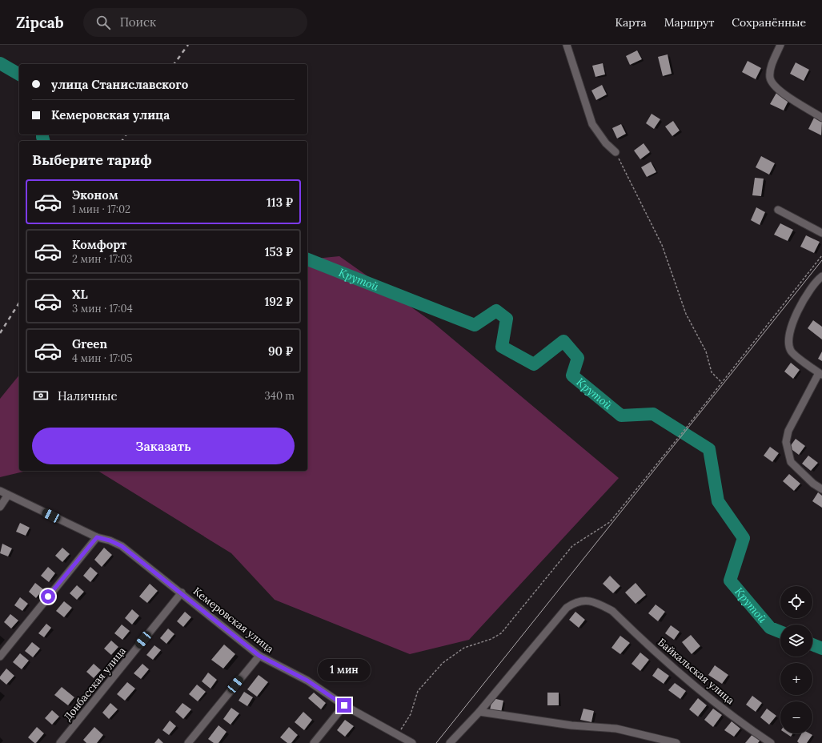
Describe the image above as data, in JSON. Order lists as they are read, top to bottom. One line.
{"streets":{"street":["Кемеровская улица","Байкальская улица","Донбасская улица"]},"crossings":[["Кемеровская улица","Донбасская улица"]],"water":["Крутой"],"page":{"header":"Zipcab","search":"Поиск","nav":["Карта","Маршрут","Сохранённые"],"banner":["улица Станиславского","Кемеровская улица"],"heading":"Выберите тариф","list":[{"name":"Эконом","note":"1 мин · 17:02","value":"113 ₽"},{"name":"Комфорт","note":"2 мин · 17:03","value":"153 ₽"},{"name":"XL","note":"3 мин · 17:04","value":"192 ₽"},{"name":"Green","note":"4 мин · 17:05","value":"90 ₽"}],"pay":["Наличные","340 m"],"buttons":"Заказать","map_buttons":["+","−"],"bubble":"1 мин"}}
